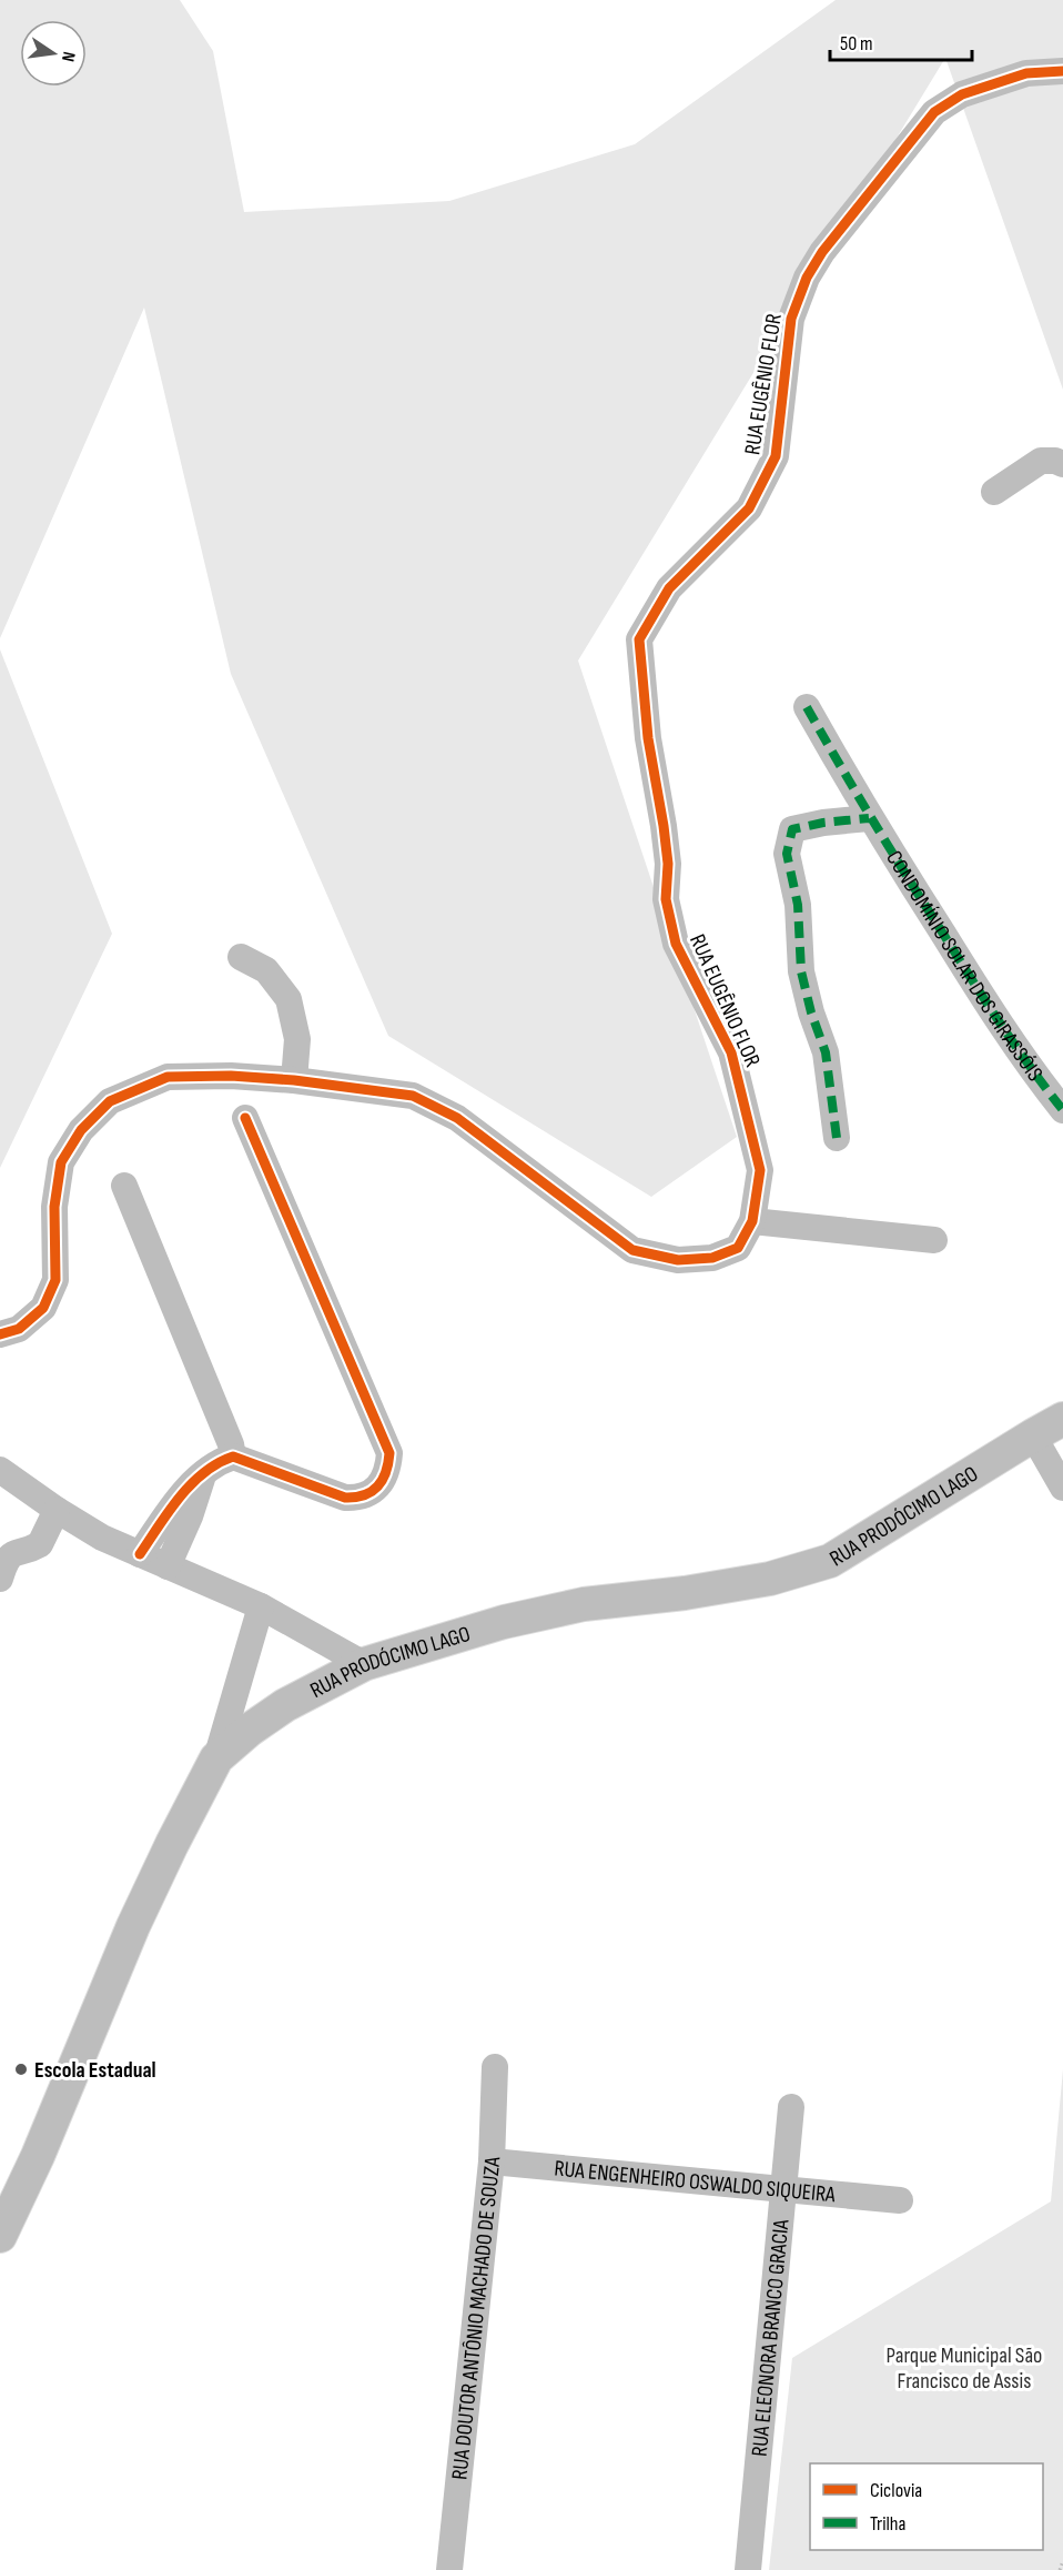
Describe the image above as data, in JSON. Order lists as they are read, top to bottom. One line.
{"streets":{"main road":["RUA PRODÓCIMO LAGO"],"street":["RUA EUGÊNIO FLOR","CONDOMÍNIO SOLAR DOS GIRASSÓIS","RUA ENGENHEIRO OSWALDO SIQUEIRA","RUA DOUTOR ANTÔNIO MACHADO DE SOUZA","RUA ELEONORA BRANCO GRACIA"]},"crossings":[["RUA ENGENHEIRO OSWALDO SIQUEIRA","RUA DOUTOR ANTÔNIO MACHADO DE SOUZA"],["RUA ENGENHEIRO OSWALDO SIQUEIRA","RUA ELEONORA BRANCO GRACIA"]],"parks":["Parque Municipal São Francisco de Assis"],"places":["Escola Estadual"],"legend":["Ciclovia","Trilha"],"scale_bar":"50 m","north":"right"}
